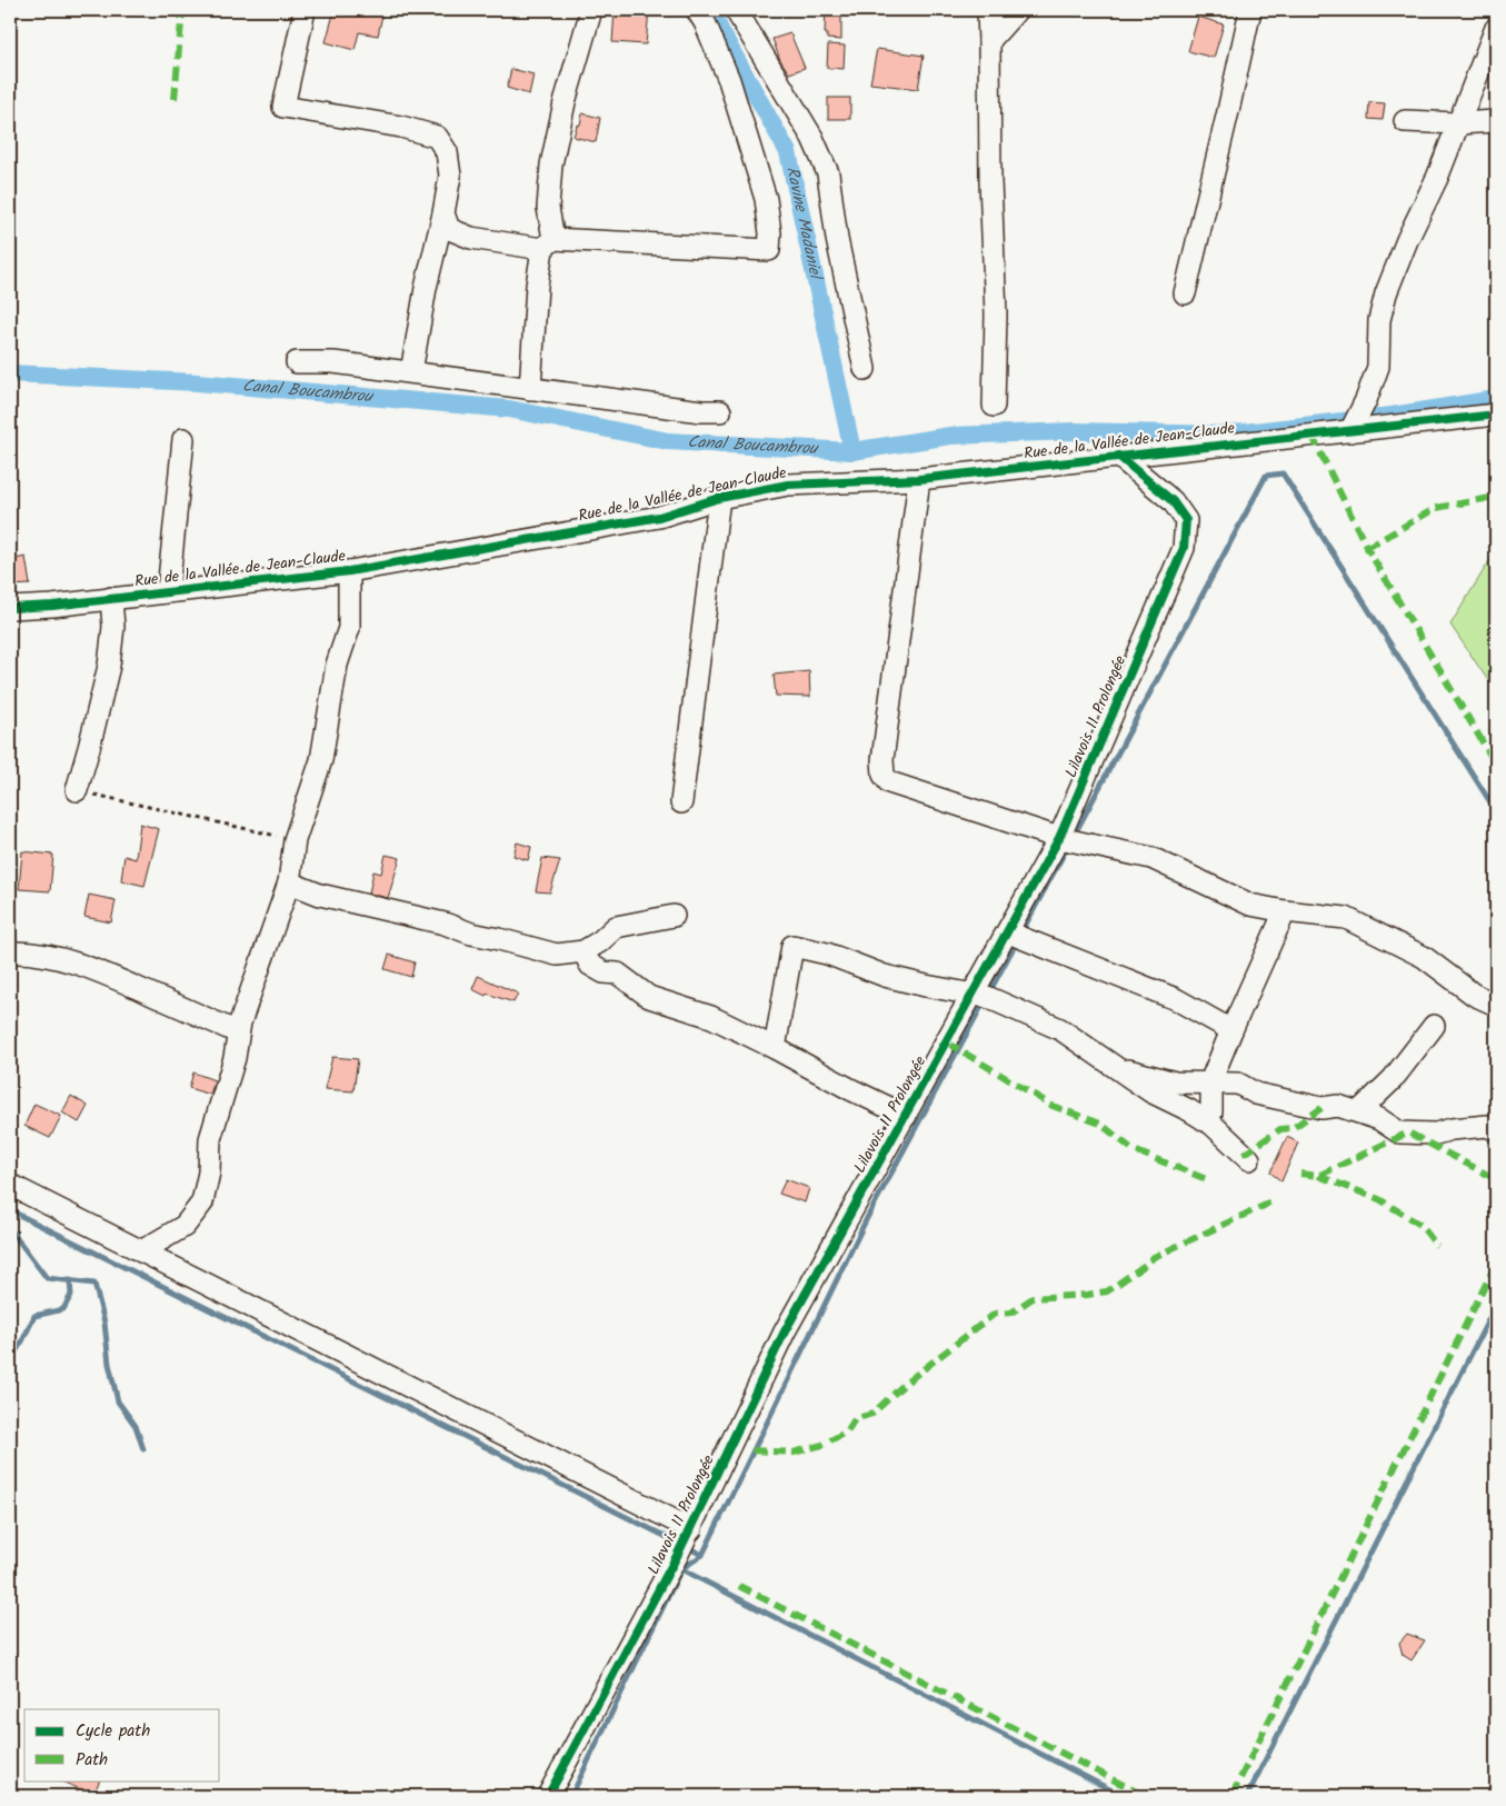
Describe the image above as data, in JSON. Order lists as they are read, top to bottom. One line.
{"streets":{"street":["Rue de la Vallée de Jean-Claude","Lilavois 11 Prolongée"]},"crossings":[["Rue de la Vallée de Jean-Claude","Lilavois 11 Prolongée"]],"water":["Ravine Madaniel","Canal Boucambrou"],"legend":["Cycle path","Path"]}
